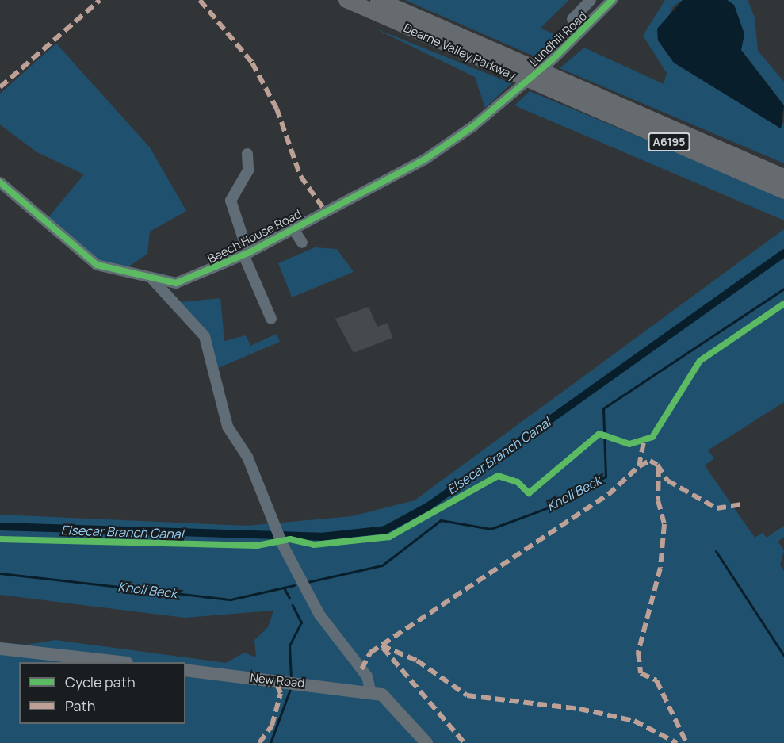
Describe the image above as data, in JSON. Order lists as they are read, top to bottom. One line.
{"streets":{"highway":["Dearne Valley Parkway","A6195"],"main road":["New Road"],"street":["Lundhill Road","Beech House Road"]},"crossings":[["Lundhill Road","Beech House Road"]],"water":["Elsecar Branch Canal","Knoll Beck"],"legend":["Cycle path","Path"]}
